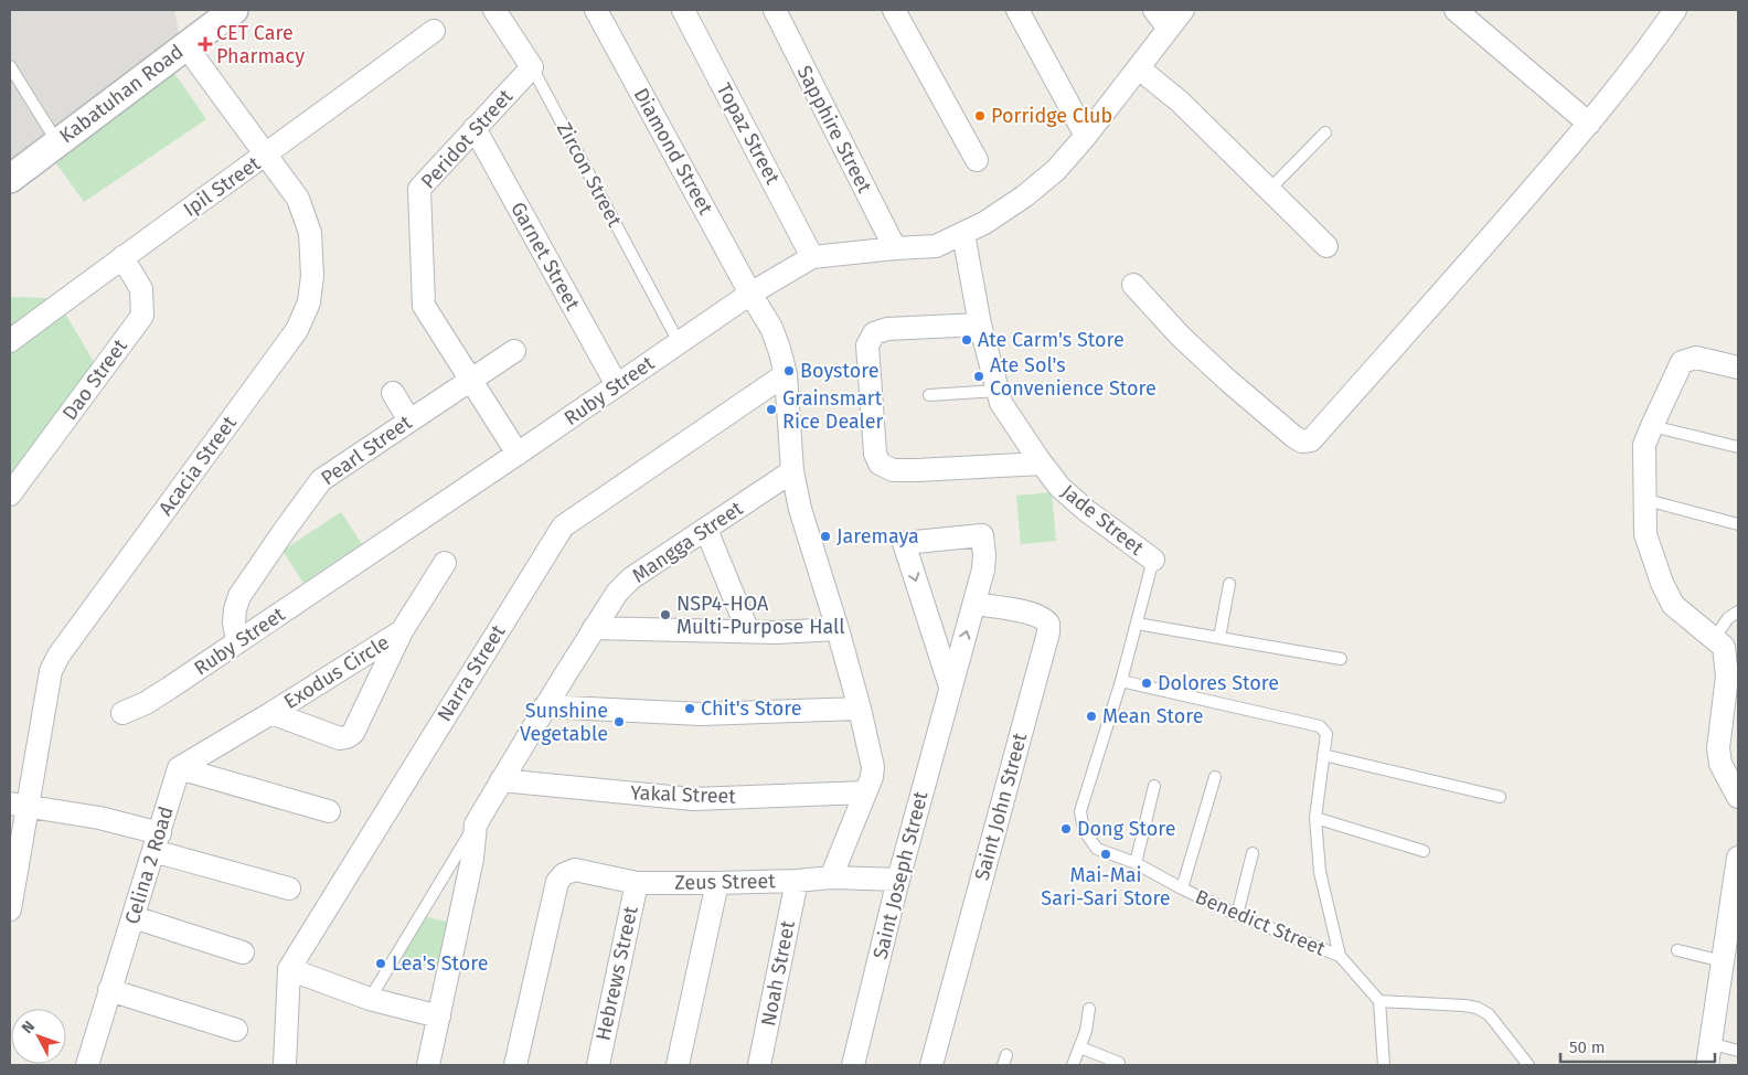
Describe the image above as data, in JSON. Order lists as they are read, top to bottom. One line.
{"streets":{"street":["Kabatuhan Road","Sapphire Street","Topaz Street","Peridot Street","Diamond Street","Zircon Street","Ipil Street","Garnet Street","Dao Street","Ruby Street","Pearl Street","Acacia Street","Jade Street","Mangga Street","Exodus Circle","Narra Street","Yakal Street","Saint John Street","Celina 2 Road","Saint Joseph Street","Zeus Street","Hebrews Street","Noah Street"],"lane":["Benedict Street"]},"crossings":[["Kabatuhan Road","Acacia Street"],["Sapphire Street","Ruby Street"],["Topaz Street","Ruby Street"],["Peridot Street","Zircon Street"],["Peridot Street","Garnet Street"],["Peridot Street","Ruby Street"],["Peridot Street","Pearl Street"],["Diamond Street","Ruby Street"],["Diamond Street","Mangga Street"],["Diamond Street","Narra Street"],["Diamond Street","Yakal Street"],["Diamond Street","Zeus Street"],["Zircon Street","Ruby Street"],["Ipil Street","Dao Street"],["Ipil Street","Acacia Street"],["Garnet Street","Ruby Street"],["Ruby Street","Pearl Street"],["Ruby Street","Jade Street"],["Jade Street","Benedict Street"],["Mangga Street","Yakal Street"],["Saint John Street","Saint Joseph Street"],["Saint Joseph Street","Zeus Street"],["Zeus Street","Hebrews Street"],["Zeus Street","Noah Street"]],"places":{"health":["CET Care Pharmacy"],"other":["Porridge Club","Ate Carm's Store","Boystore","Ate Sol's Convenience Store","Grainsmart Rice Dealer","Jaremaya","NSP4-HOA Multi-Purpose Hall","Dolores Store","Chit's Store","Mean Store","Sunshine Vegetable","Dong Store","Mai-Mai Sari-Sari Store","Lea's Store"]},"scale_bar":"50 m","north":"top left"}
